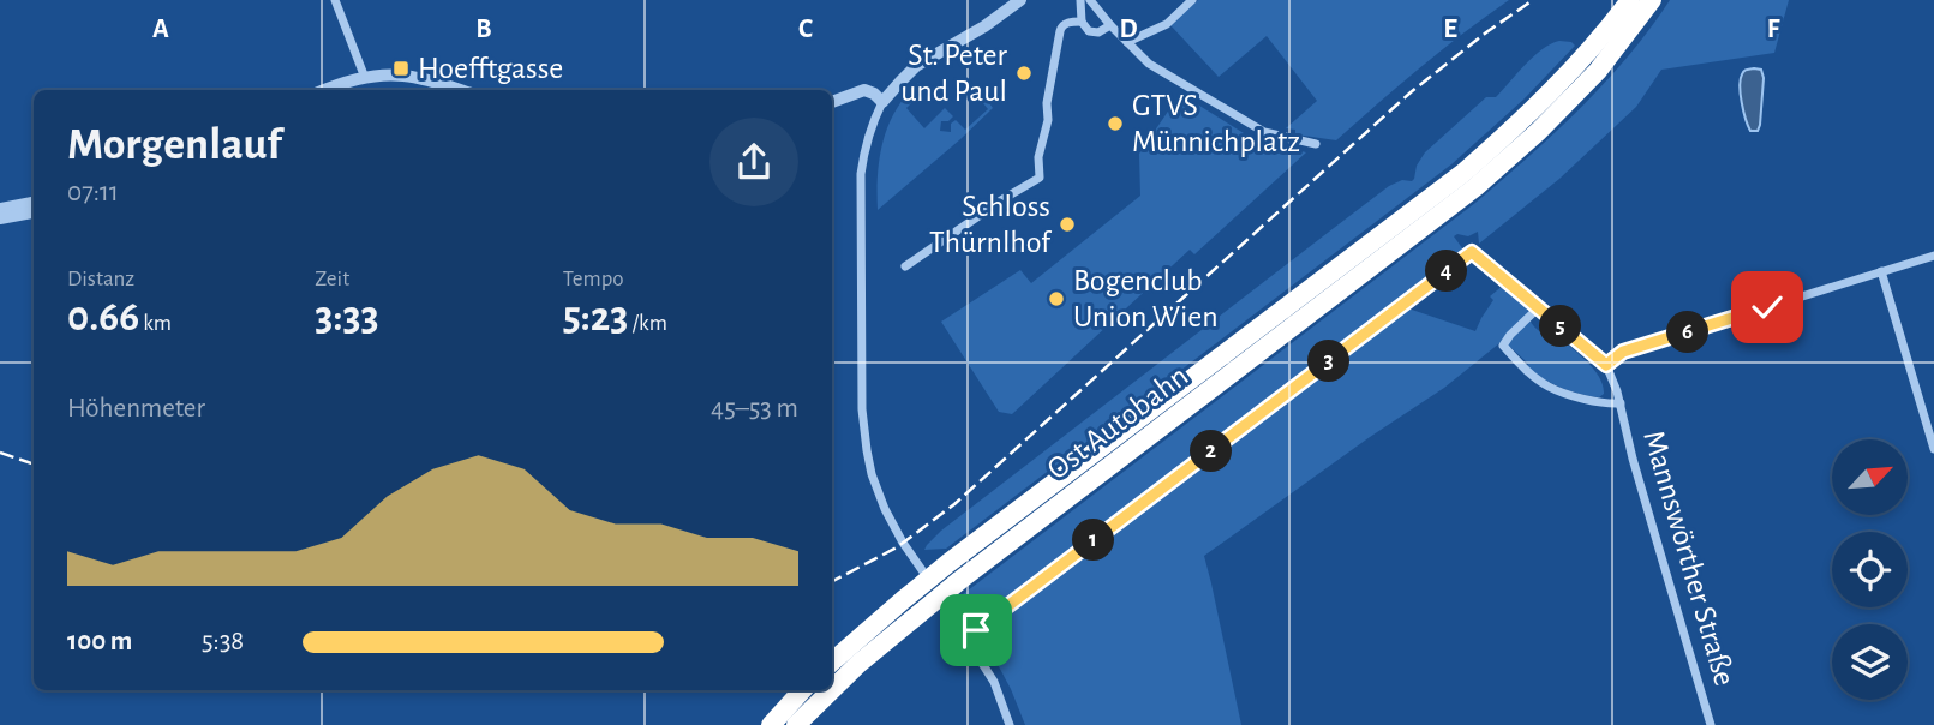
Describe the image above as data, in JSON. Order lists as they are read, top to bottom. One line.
{"streets":{"highway":["Ost Autobahn"],"street":["Mannswörther Straße"]},"places":{"transit":["Hoefftgasse"],"other":["St. Peter und Paul","GTVS Münnichplatz","Schloss Thürnlhof","Bogenclub Union Wien"]},"north":"top right","page":{"heading":["Morgenlauf","07:11"],"stats":[["Distanz","0.66 km"],["Zeit","3:33"],["Tempo","5:23 /km"]],"pins":["4","5","6","3","2","1"],"chart":["Höhenmeter","45–53 m"],"list":[{"name":"100 m","note":"5:38"}]},"grid":{"columns":["A","B","C","D","E","F"]}}
